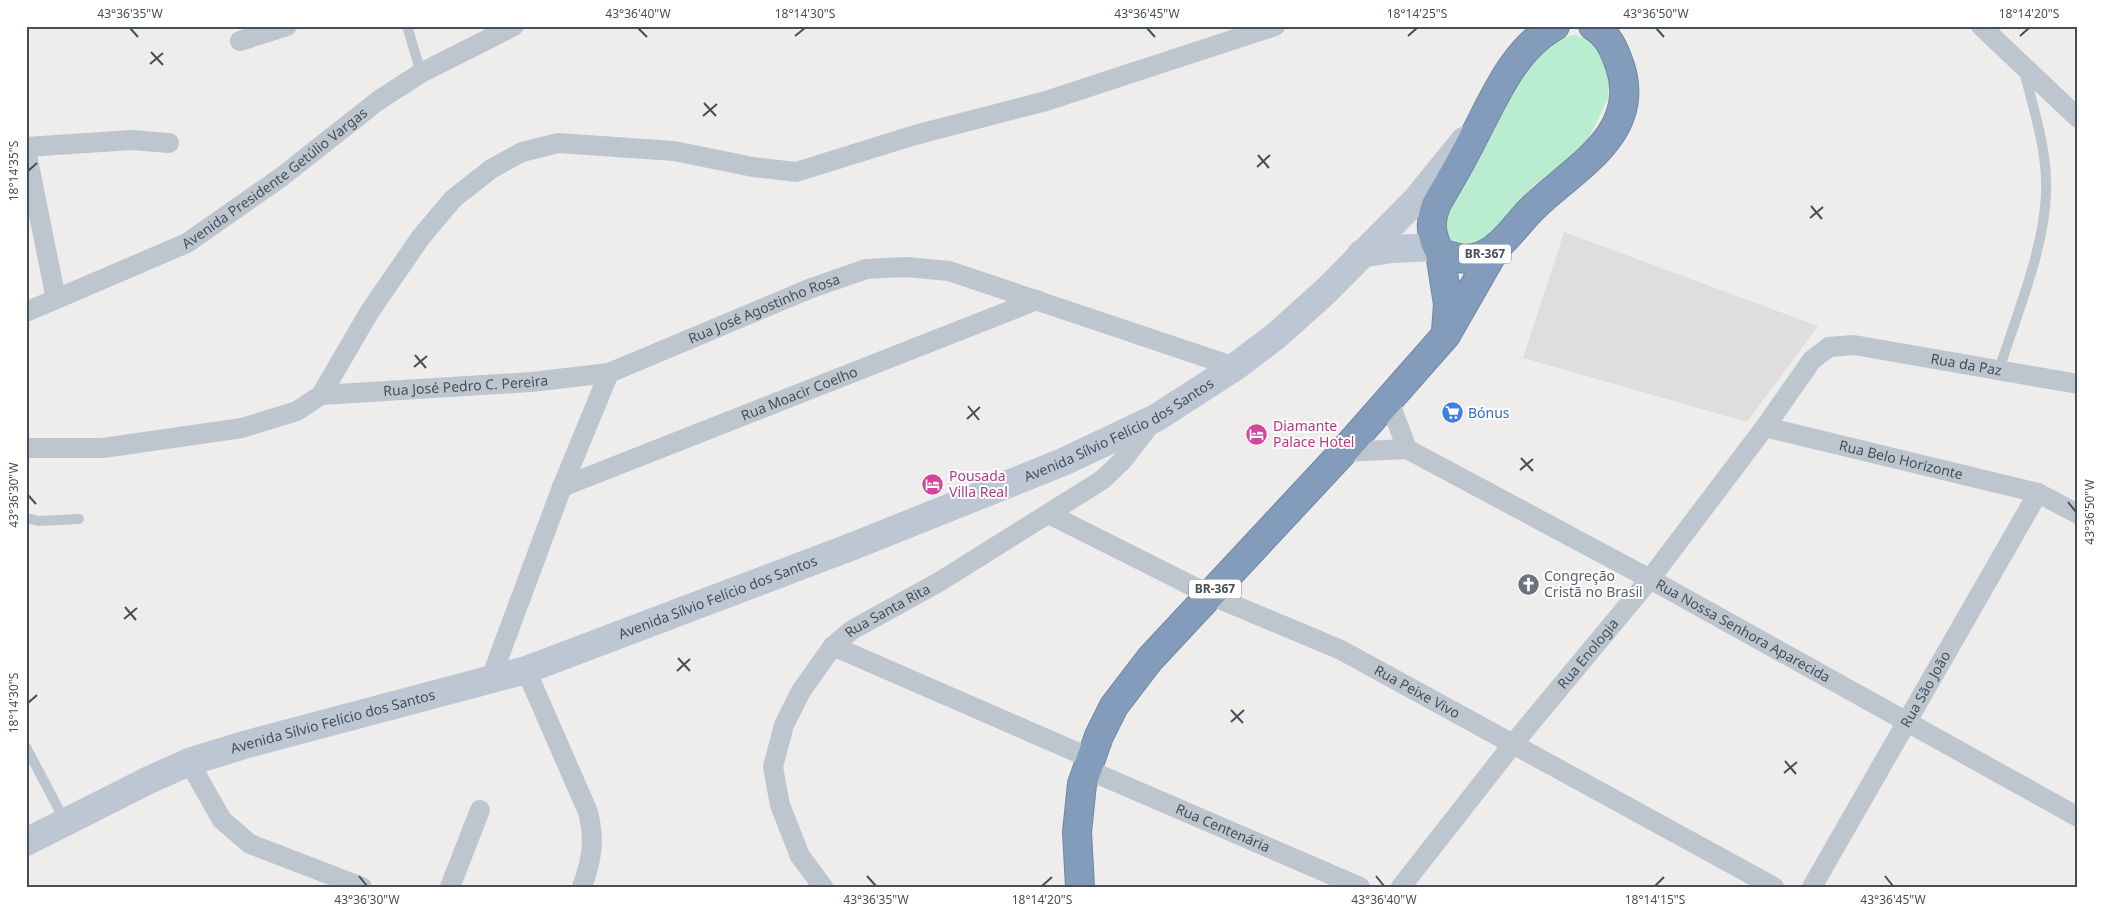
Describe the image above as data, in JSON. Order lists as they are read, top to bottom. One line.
{"streets":{"highway":["BR-367"],"main road":["Avenida Sílvio Felício dos Santos"],"street":["Avenida Presidente Getúlio Vargas","Rua José Agostinho Rosa","Rua da Paz","Rua José Pedro C. Pereira","Rua Moacir Coelho","Rua Belo Horizonte","Rua Santa Rita","Rua Nossa Senhora Aparecida","Rua Enologia","Rua São João","Rua Peixe Vivo","Rua Centenária"]},"crossings":[["BR-367","Avenida Sílvio Felício dos Santos"],["BR-367","Rua Peixe Vivo"],["BR-367","Rua Centenária"],["Rua José Agostinho Rosa","Rua José Pedro C. Pereira"],["Rua José Agostinho Rosa","Rua Moacir Coelho"],["Rua José Agostinho Rosa","Avenida Sílvio Felício dos Santos"],["Rua da Paz","Rua Enologia"],["Avenida Sílvio Felício dos Santos","Rua Santa Rita"],["Rua Belo Horizonte","Rua Enologia"],["Rua Belo Horizonte","Rua São João"],["Rua Santa Rita","Rua Peixe Vivo"],["Rua Santa Rita","Rua Centenária"],["Rua Nossa Senhora Aparecida","Rua Enologia"],["Rua Nossa Senhora Aparecida","Rua São João"],["Rua Enologia","Rua Peixe Vivo"]],"places":{"supermarket":["Bónus"],"hotel":["Diamante Palace Hotel","Pousada Villa Real"],"church":["Congreção Cristã no Brasil"]},"coordinates":["43°36'35\"W","43°36'40\"W","18°14'30\"S","43°36'45\"W","18°14'25\"S","43°36'50\"W","18°14'20\"S","18°14'35\"S","43°36'30\"W","18°14'15\"S"]}
